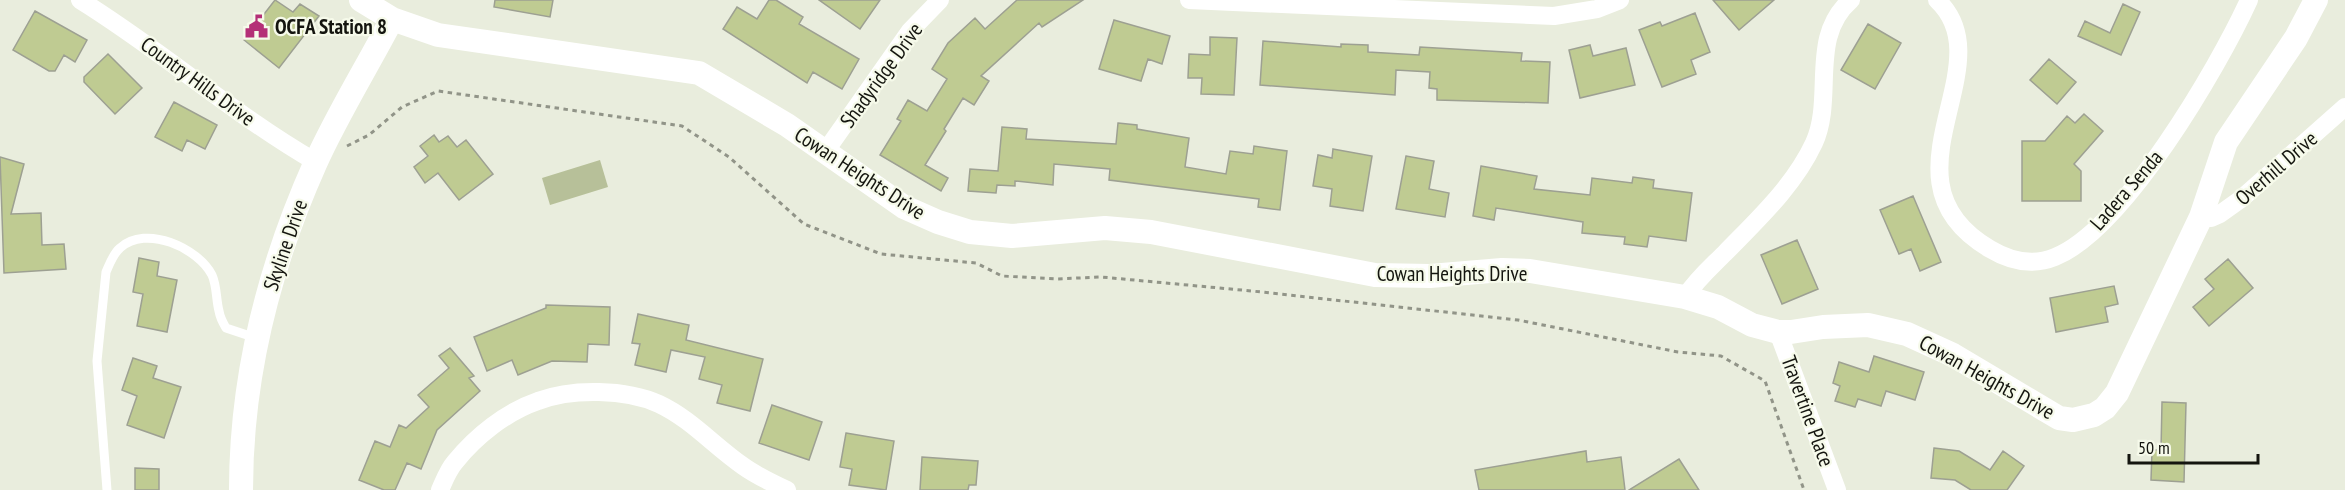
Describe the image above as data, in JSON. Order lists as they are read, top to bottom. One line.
{"streets":{"street":["Shadyridge Drive","Country Hills Drive","Overhill Drive","Cowan Heights Drive","Ladera Senda","Skyline Drive","Travertine Place"]},"crossings":[["Shadyridge Drive","Cowan Heights Drive"],["Country Hills Drive","Skyline Drive"],["Overhill Drive","Cowan Heights Drive"],["Cowan Heights Drive","Skyline Drive"],["Cowan Heights Drive","Travertine Place"]],"places":{"public building":["OCFA Station 8"]},"scale_bar":"50 m"}
